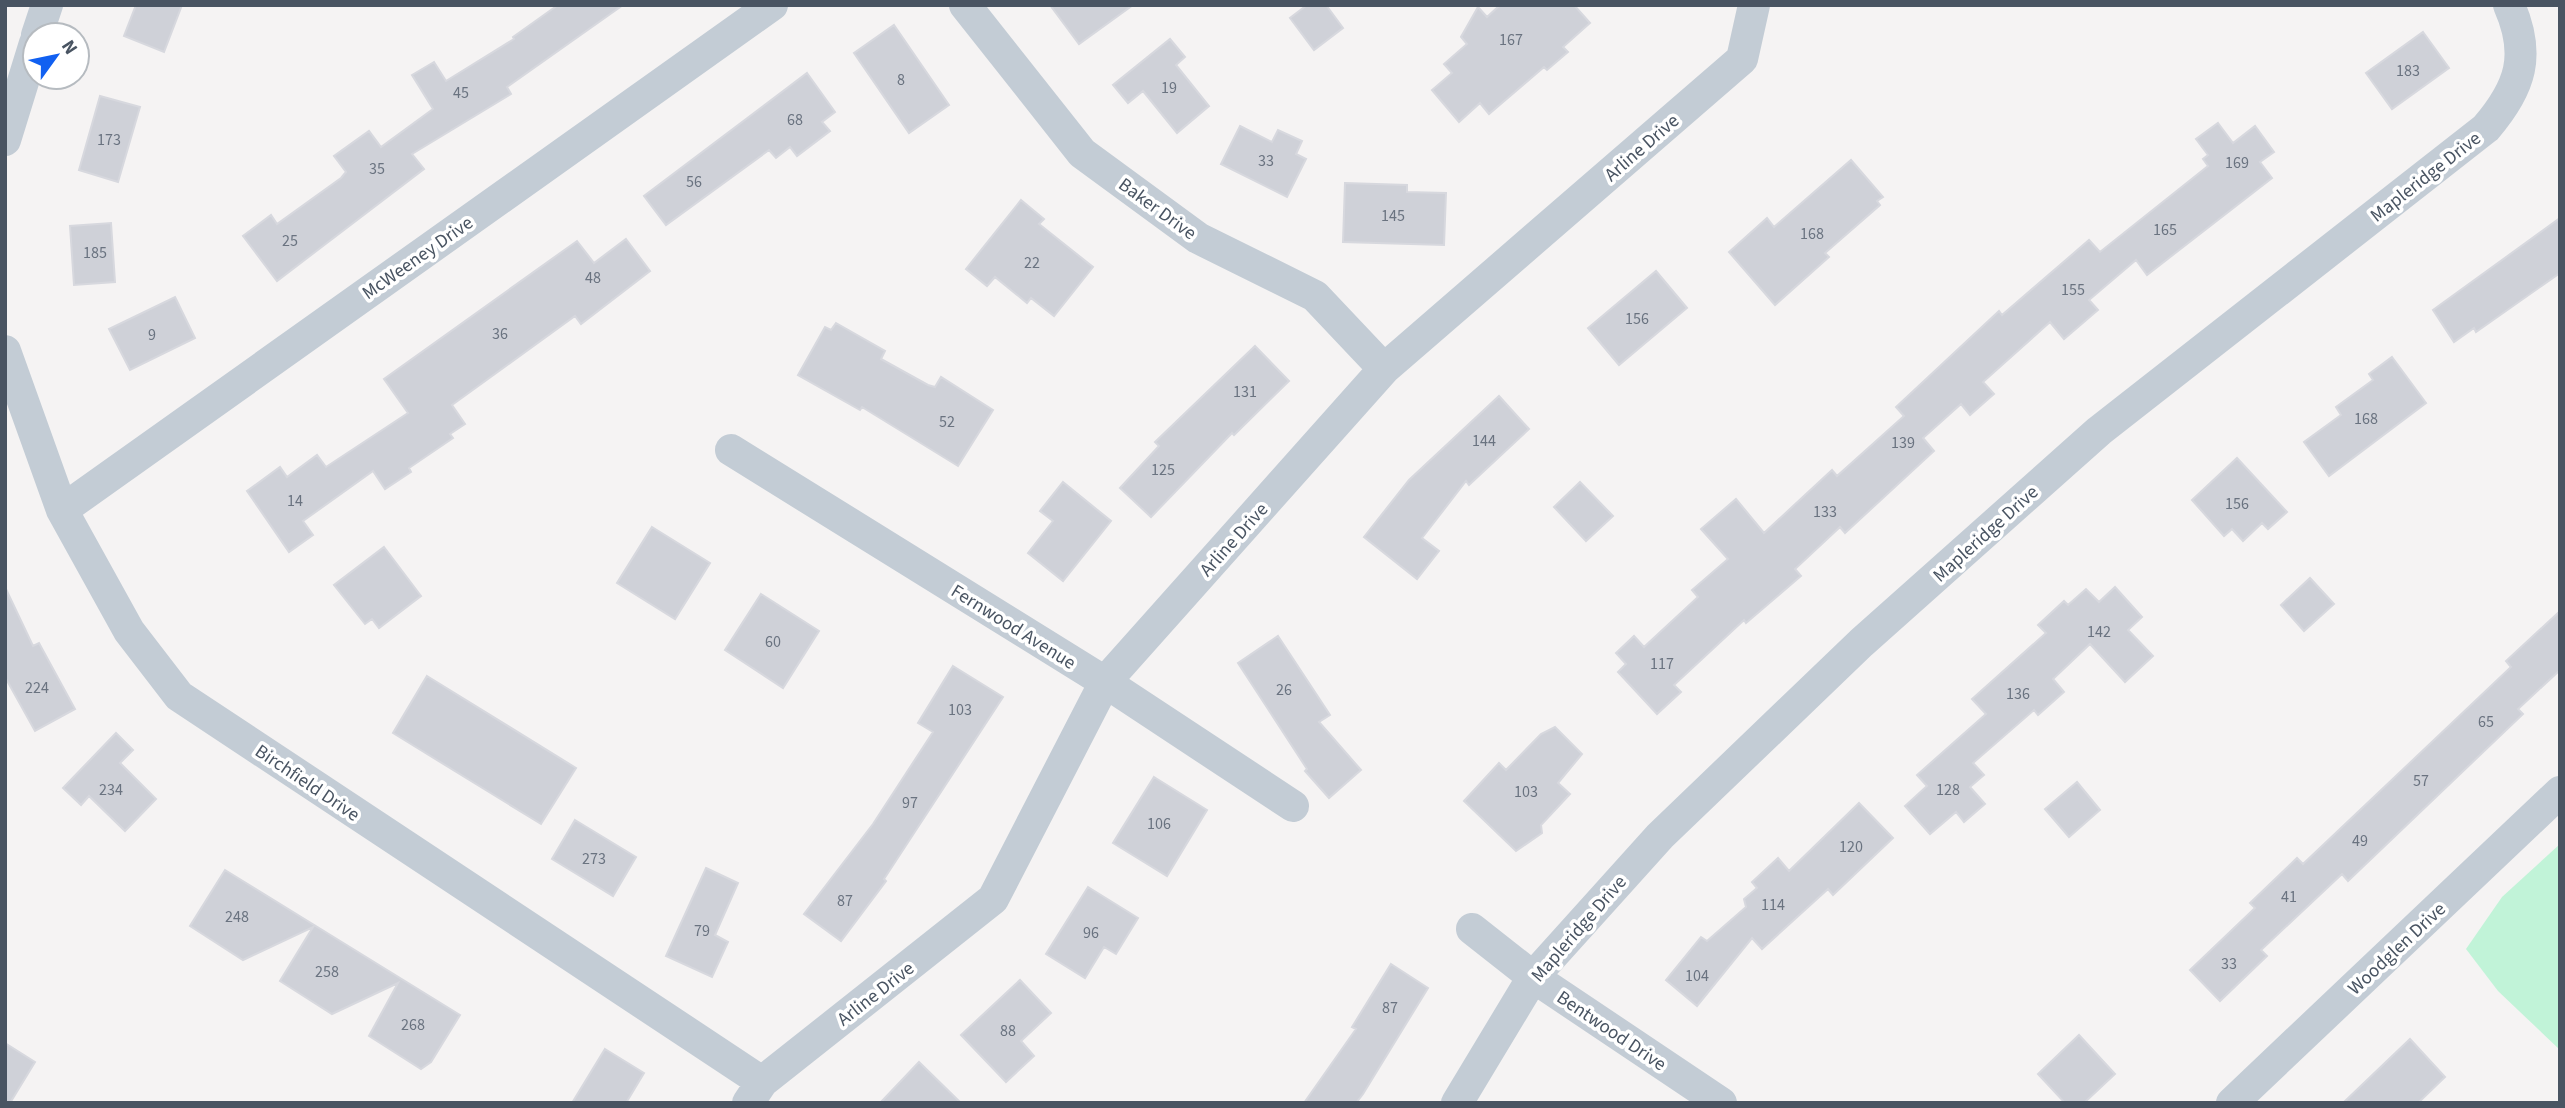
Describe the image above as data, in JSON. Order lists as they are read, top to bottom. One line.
{"streets":{"street":["Arline Drive","Mapleridge Drive","Baker Drive","McWeeney Drive","Fernwood Avenue","Birchfield Drive","Woodglen Drive","Bentwood Drive"]},"crossings":[["Arline Drive","Baker Drive"],["Arline Drive","Fernwood Avenue"],["Arline Drive","Birchfield Drive"],["Mapleridge Drive","Bentwood Drive"],["McWeeney Drive","Birchfield Drive"]],"house_numbers":["167","183","8","19","45","68","173","33","169","35","56","145","165","168","25","185","22","48","155","156","36","9","131","168","52","144","139","125","14","156","133","142","60","117","224","26","136","103","65","57","234","128","103","97","106","49","120","273","41","87","114","248","79","96","33","258","104","87","268","88"],"north":"top right"}
